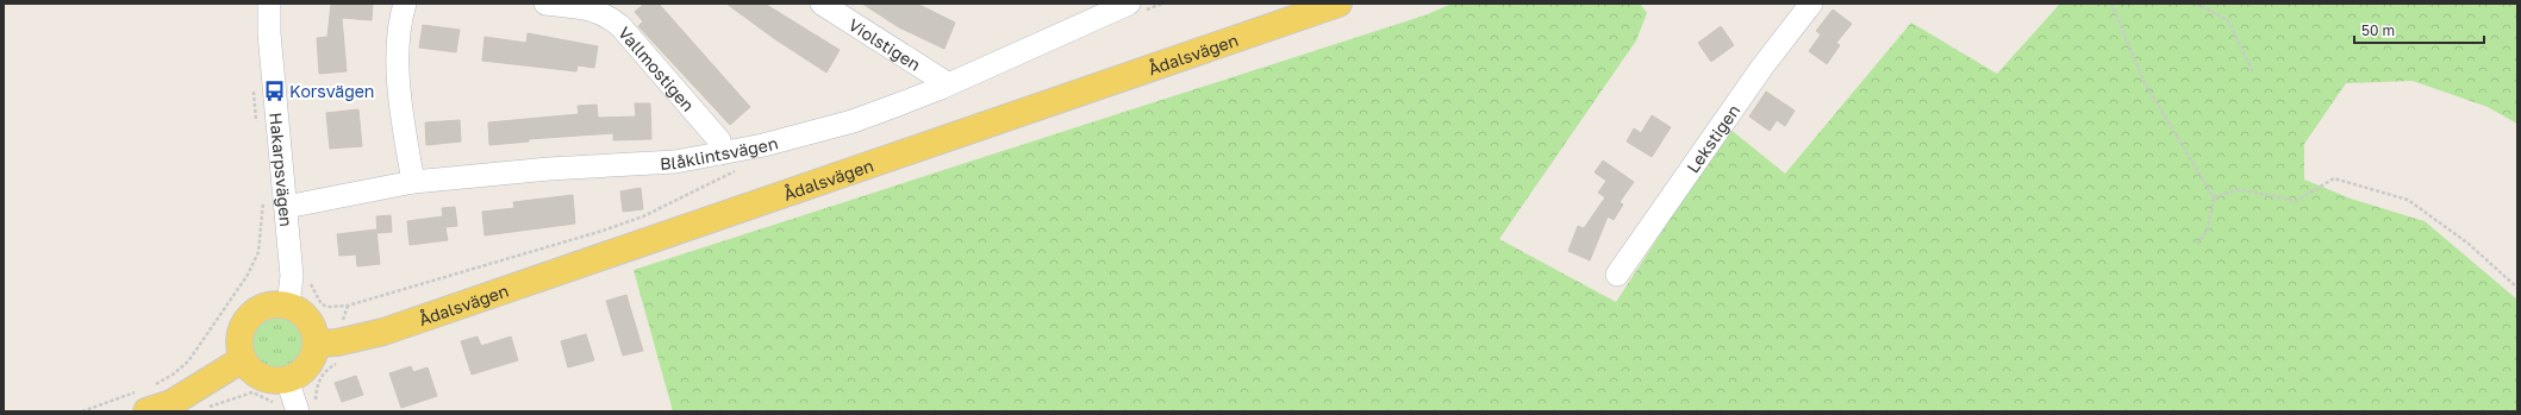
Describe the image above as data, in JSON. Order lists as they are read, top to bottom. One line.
{"streets":{"main road":["Ådalsvägen"],"street":["Violstigen","Vallmostigen","Lekstigen","Blåklintsvägen","Hakarpsvägen"]},"crossings":[["Violstigen","Blåklintsvägen"],["Ådalsvägen","Hakarpsvägen"],["Vallmostigen","Blåklintsvägen"],["Blåklintsvägen","Hakarpsvägen"]],"places":{"bus stop":["Korsvägen"]},"scale_bar":"50 m"}
